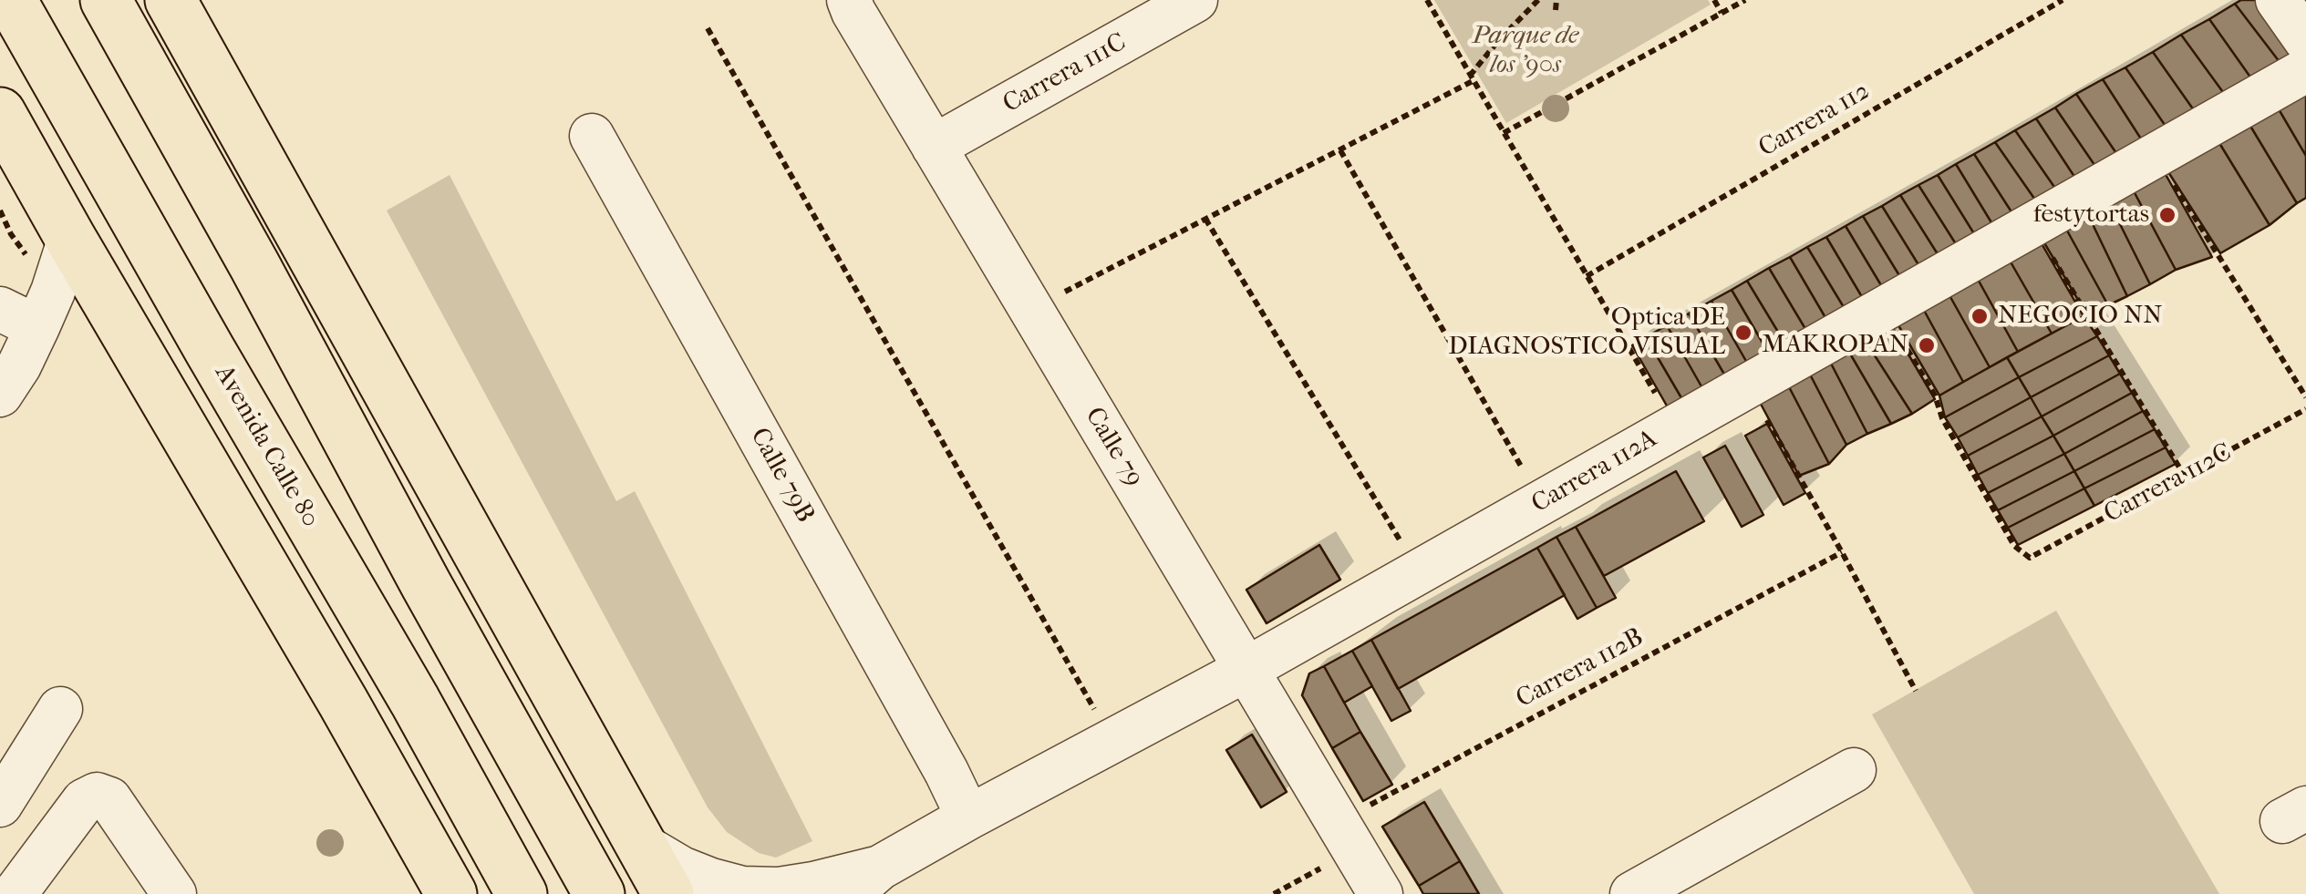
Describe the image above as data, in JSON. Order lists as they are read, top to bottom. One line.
{"streets":{"highway":["Avenida Calle 80"],"street":["Carrera 111C","Calle 79","Carrera 112A","Calle 79B"],"path":["Carrera 112","Carrera 112C","Carrera 112B"]},"crossings":[["Carrera 111C","Calle 79"],["Calle 79","Carrera 112A"],["Calle 79","Carrera 112B"],["Carrera 112A","Calle 79B"],["Carrera 112A","Carrera 112C"]],"parks":["Parque de los '90s"],"places":["festytortas","NEGOCIO NN","Optica DE DIAGNOSTICO VISUAL","MAKROPAN"]}
